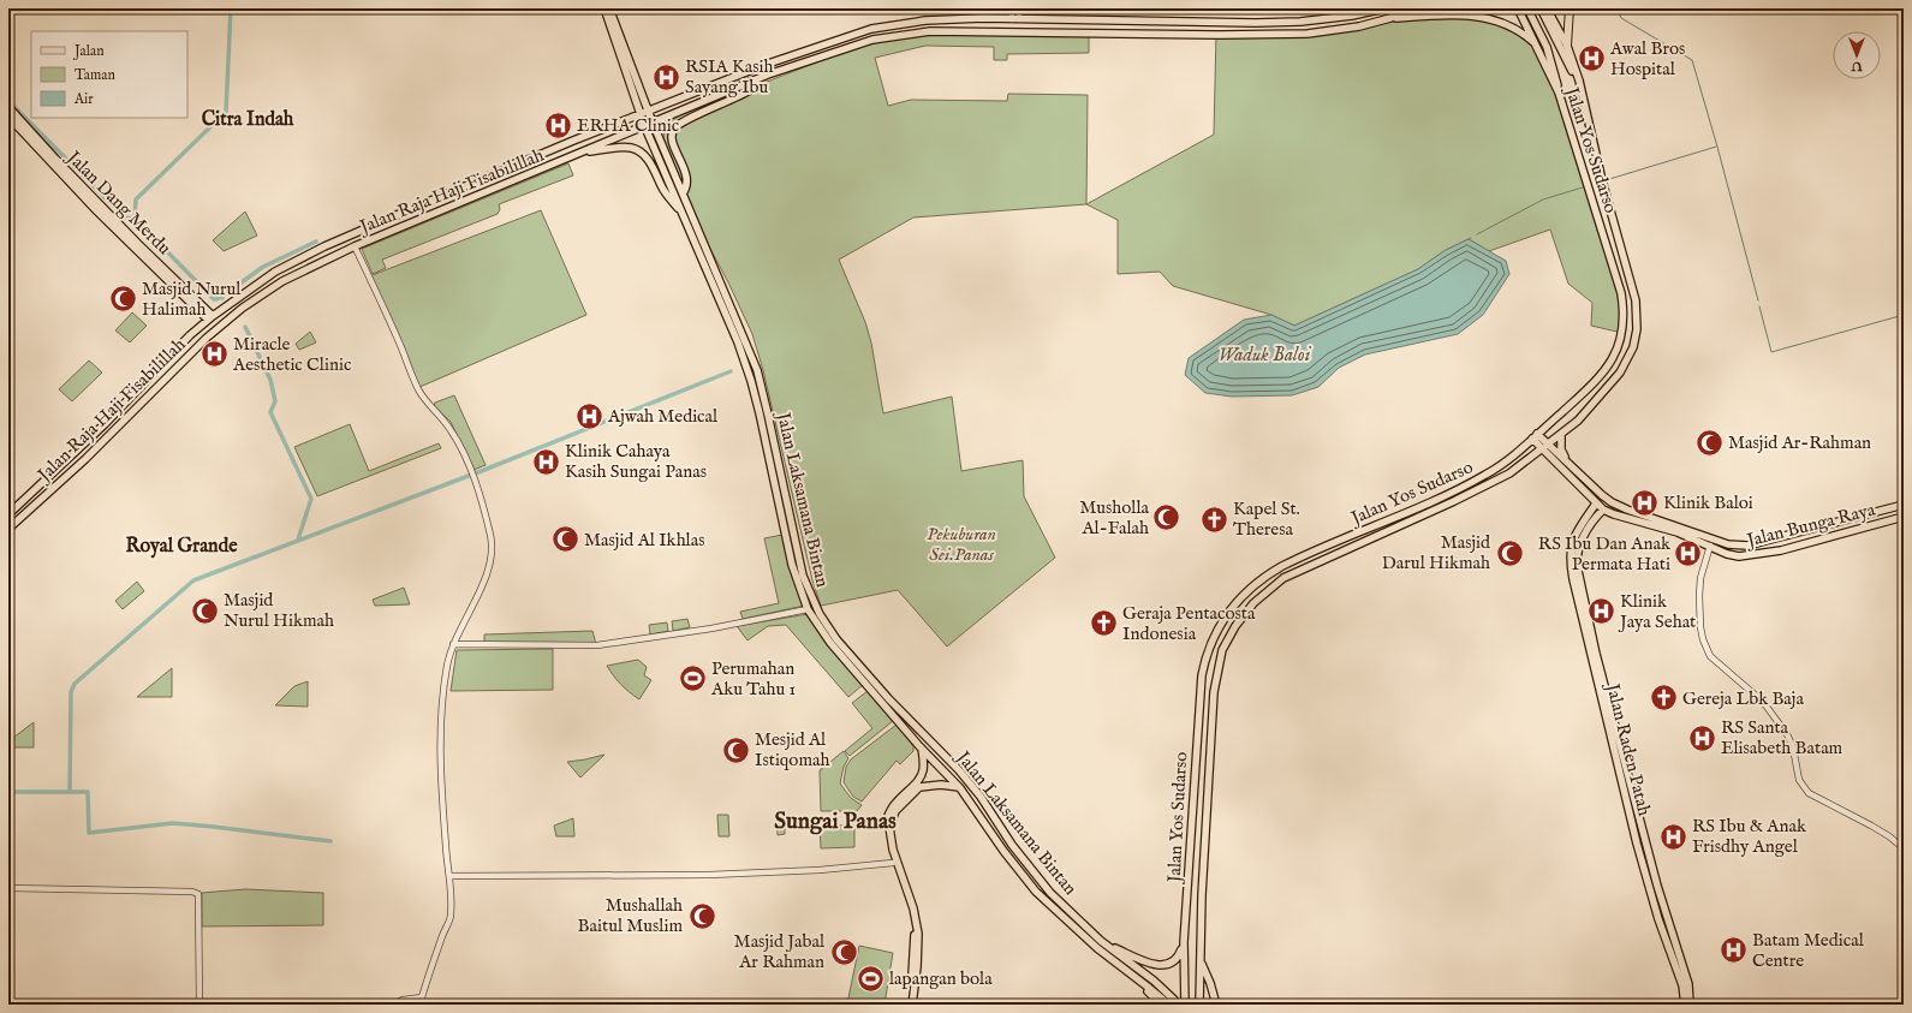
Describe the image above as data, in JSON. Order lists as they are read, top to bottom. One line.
{"streets":{"main road":["Jalan Yos Sudarso","Jalan Raja Haji Fisabilillah","Jalan Dang Merdu","Jalan Laksamana Bintan","Jalan Bunga Raya","Jalan Raden Patah"]},"crossings":[["Jalan Yos Sudarso","Jalan Bunga Raya"],["Jalan Raja Haji Fisabilillah","Jalan Dang Merdu"],["Jalan Raja Haji Fisabilillah","Jalan Laksamana Bintan"],["Jalan Bunga Raya","Jalan Raden Patah"]],"districts":["Citra Indah","Royal Grande","Sungai Panas"],"water":["Waduk Baloi"],"parks":["Pekuburan Sei.Panas"],"places":{"hospital":["Awal Bros Hospital","RSIA Kasih Sayang Ibu","ERHA Clinic","Miracle Aesthetic Clinic","Ajwah Medical","Klinik Cahaya Kasih Sungai Panas","Klinik Baloi","RS Ibu Dan Anak Permata Hati","Klinik Jaya Sehat","RS Santa Elisabeth Batam","RS Ibu & Anak Frisdhy Angel","Batam Medical Centre"],"mosque":["Masjid Nurul Halimah","Masjid Ar-Rahman","Musholla Al-Falah","Masjid Al Ikhlas","Masjid Darul Hikmah","Masjid Nurul Hikmah","Mesjid Al Istiqomah","Mushallah Baitul Muslim","Masjid Jabal Ar Rahman"],"church":["Kapel St. Theresa","Geraja Pentacosta Indonesia","Gereja Lbk Baja"],"sports":["Perumahan Aku Tahu 1","lapangan bola"]},"legend":["Jalan","Taman","Air"],"north":"bottom"}
